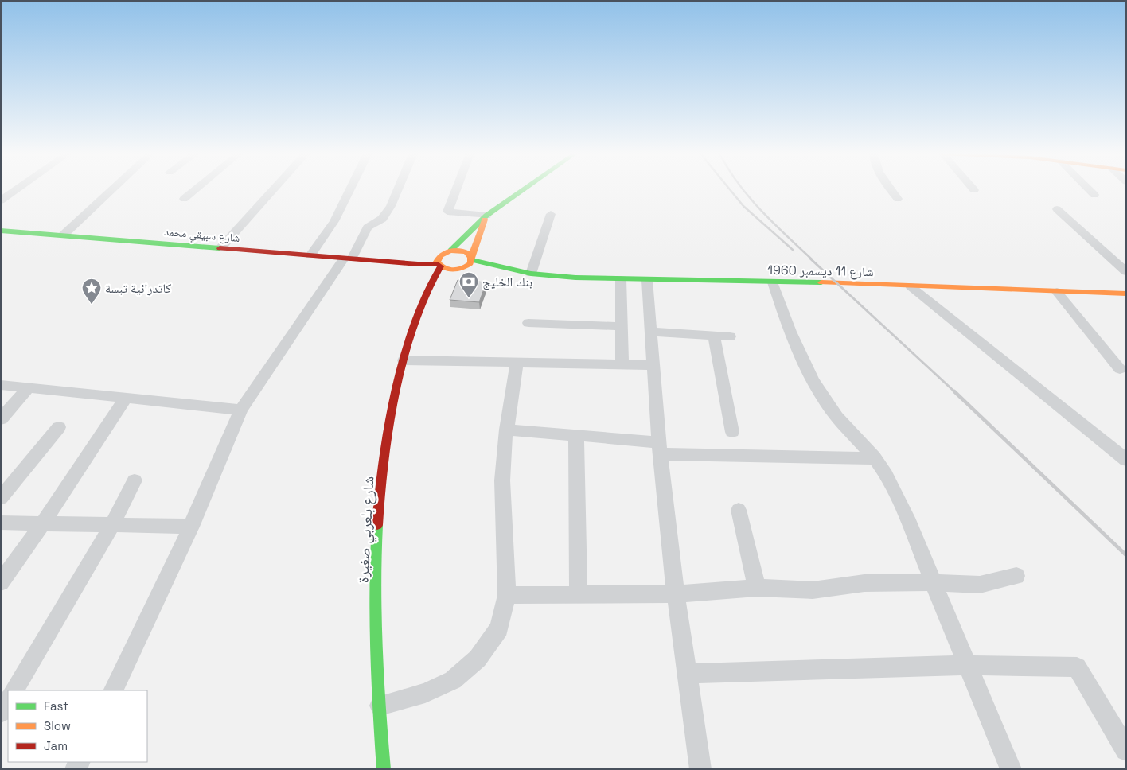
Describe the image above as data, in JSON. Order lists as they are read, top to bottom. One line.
{"streets":{"main road":["شارع سبيقي محمد","شارع 11 ديسمبر 1960","شارع بلعربي صغيرة"]},"crossings":[["شارع سبيقي محمد","شارع 11 ديسمبر 1960"],["شارع سبيقي محمد","شارع بلعربي صغيرة"],["شارع 11 ديسمبر 1960","شارع بلعربي صغيرة"]],"places":{"bank":["بنك الخليج"],"place":["كاتدرائية تبسة"]},"legend":["Fast","Slow","Jam"]}
